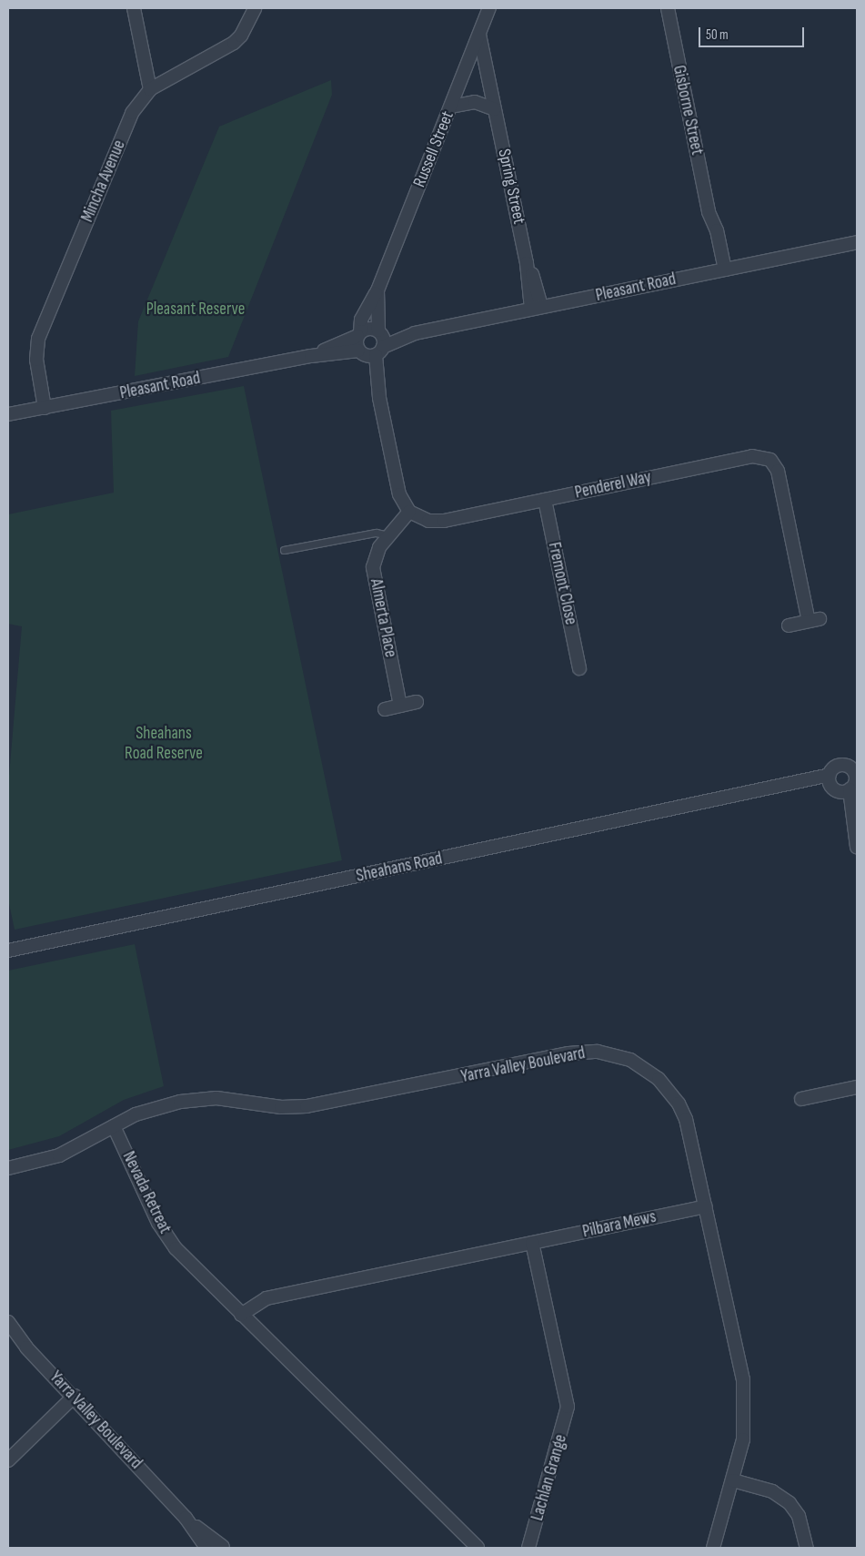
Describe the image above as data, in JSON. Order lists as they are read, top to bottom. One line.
{"streets":{"street":["Gisborne Street","Russell Street","Mincha Avenue","Spring Street","Pleasant Road","Penderel Way","Fremont Close","Almerta Place","Sheahans Road","Yarra Valley Boulevard","Nevada Retreat","Pilbara Mews","Lachlan Grange"]},"crossings":[["Gisborne Street","Pleasant Road"],["Russell Street","Spring Street"],["Russell Street","Pleasant Road"],["Mincha Avenue","Pleasant Road"],["Spring Street","Pleasant Road"],["Penderel Way","Fremont Close"],["Penderel Way","Almerta Place"],["Yarra Valley Boulevard","Nevada Retreat"],["Yarra Valley Boulevard","Pilbara Mews"],["Nevada Retreat","Pilbara Mews"],["Pilbara Mews","Lachlan Grange"]],"parks":["Pleasant Reserve","Sheahans Road Reserve"],"scale_bar":"50 m"}
